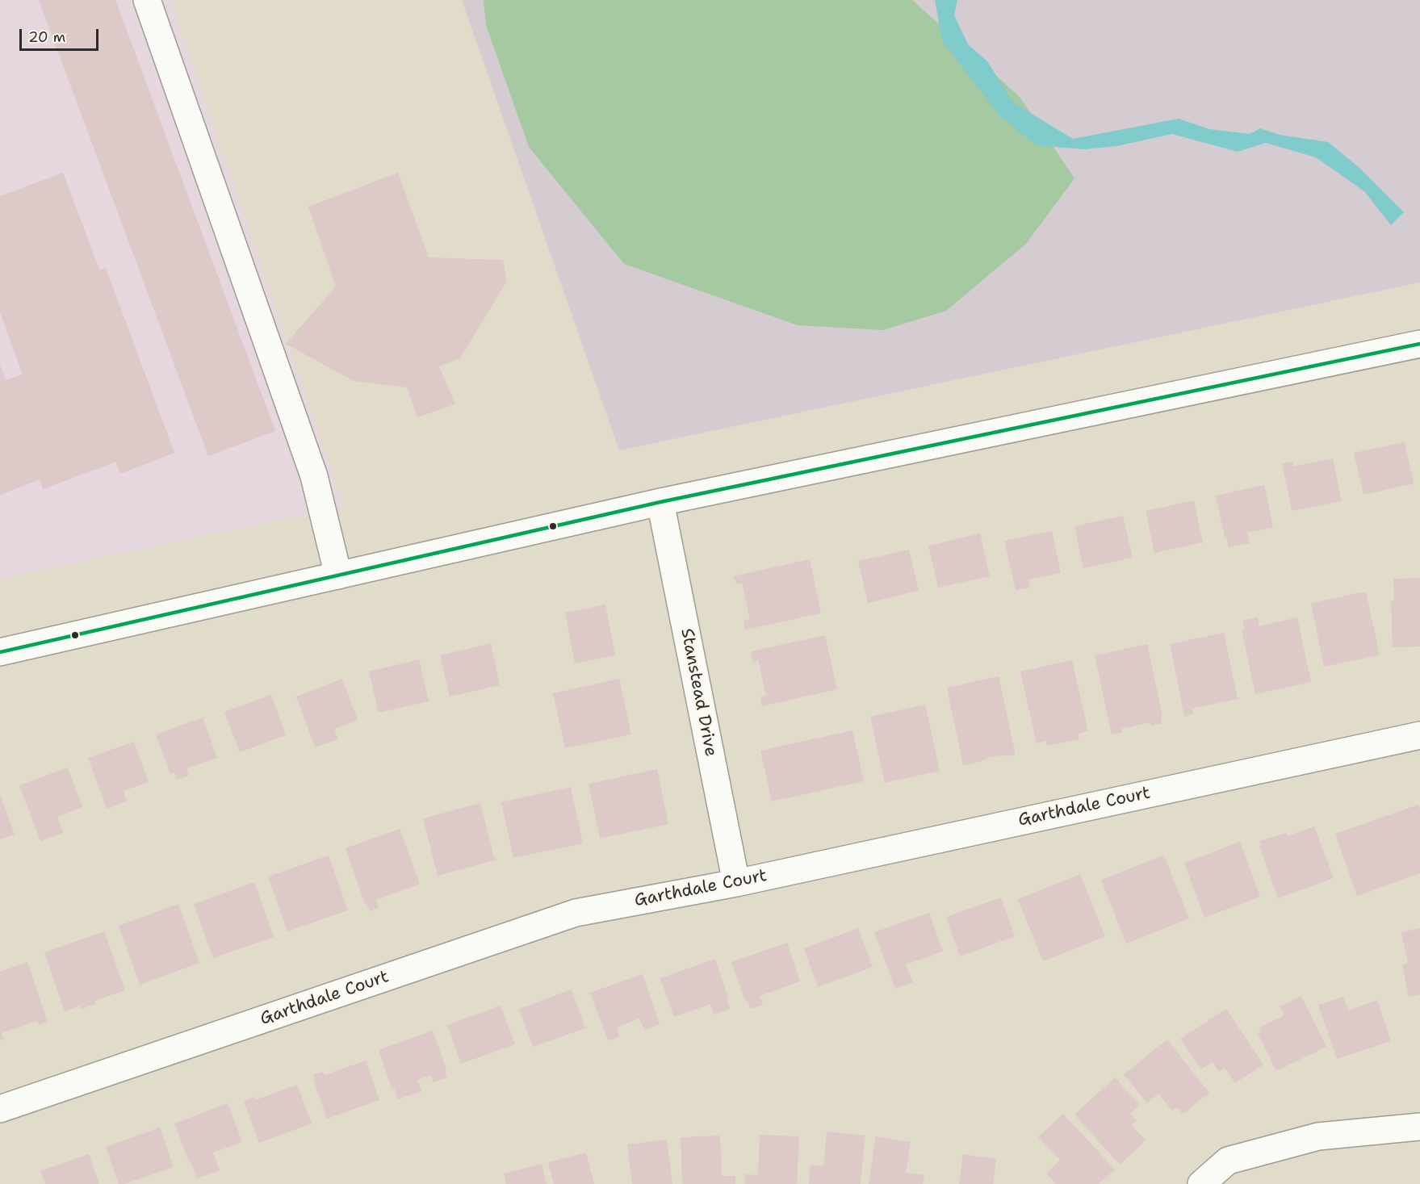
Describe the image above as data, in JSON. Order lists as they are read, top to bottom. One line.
{"streets":{"street":["Stanstead Drive","Garthdale Court"]},"crossings":[["Stanstead Drive","Garthdale Court"]],"scale_bar":"20 m"}
